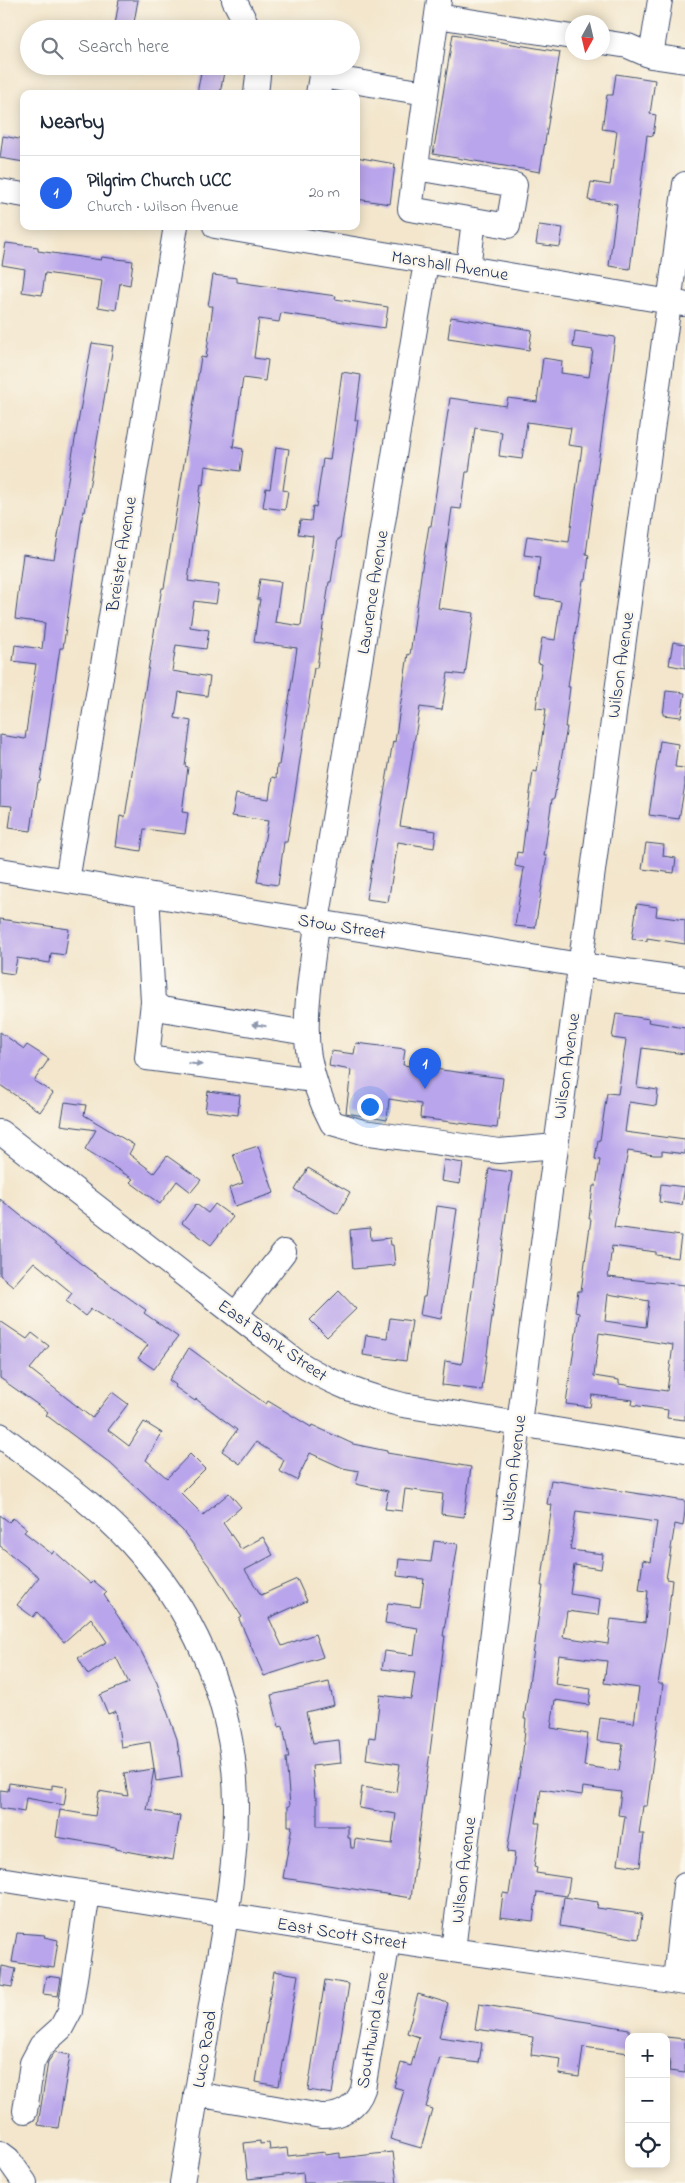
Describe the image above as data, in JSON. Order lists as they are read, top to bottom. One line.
{"streets":{"street":["Marshall Avenue","Breister Avenue","Lawrence Avenue","Wilson Avenue","Stow Street","East Bank Street","East Scott Street","Southwind Lane","Luco Road"]},"crossings":[["Marshall Avenue","Lawrence Avenue"],["Marshall Avenue","Wilson Avenue"],["Breister Avenue","Stow Street"],["Lawrence Avenue","Wilson Avenue"],["Lawrence Avenue","Stow Street"],["Wilson Avenue","Stow Street"],["Wilson Avenue","East Bank Street"],["Wilson Avenue","East Scott Street"],["East Scott Street","Southwind Lane"],["East Scott Street","Luco Road"],["Southwind Lane","Luco Road"]],"north":"bottom","page":{"search":"Search here","heading":"Nearby","list":[{"mark":"1","name":"Pilgrim Church UCC","note":"Church · Wilson Avenue","value":"20 m"}],"pins":"1","map_buttons":["+","−"]}}
